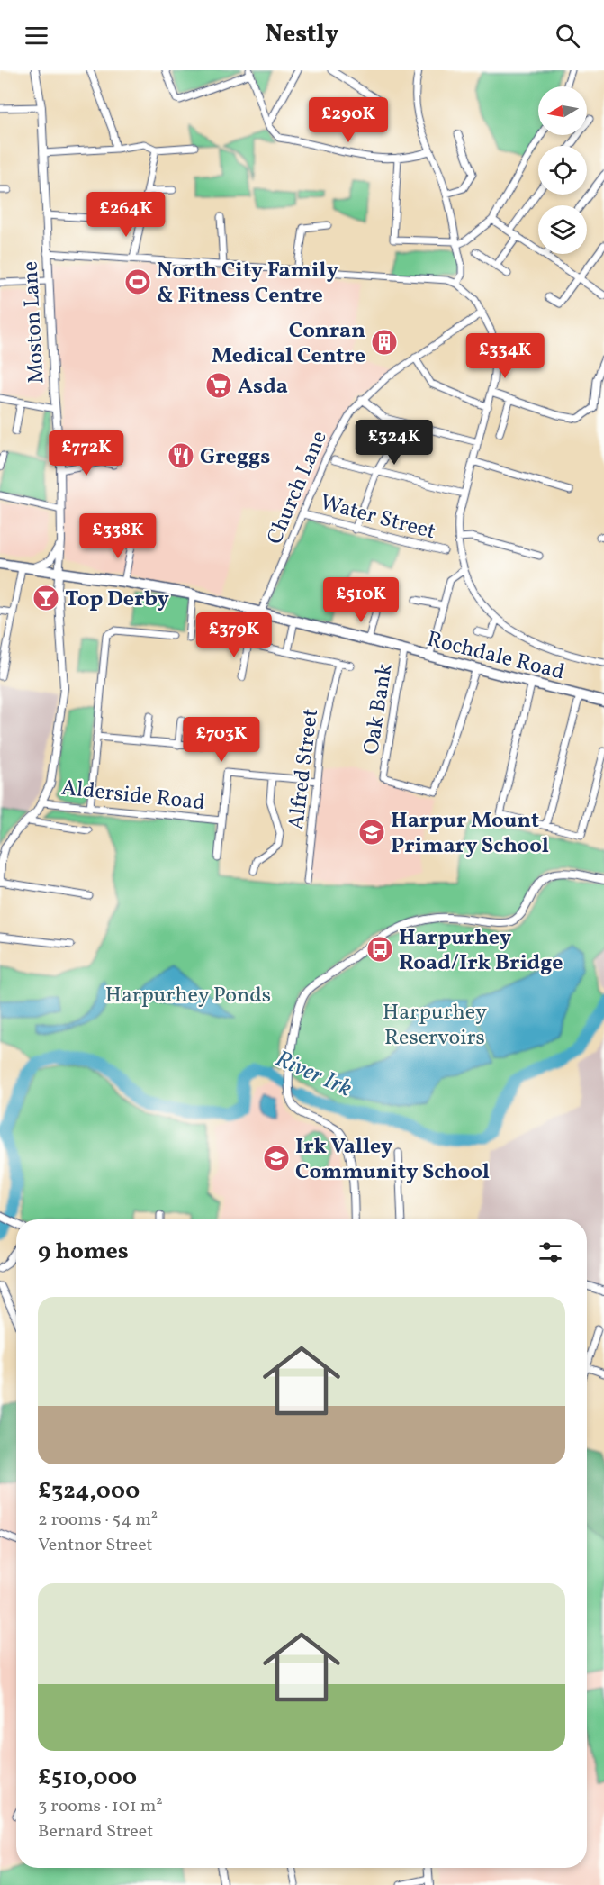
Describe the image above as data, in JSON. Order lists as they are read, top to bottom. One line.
{"streets":{"main road":["Rochdale Road"],"street":["Moston Lane","Church Lane","Water Street","Oak Bank","Alfred Street","Alderside Road"]},"crossings":[["Moston Lane","Rochdale Road"],["Moston Lane","Alderside Road"],["Church Lane","Water Street"],["Church Lane","Rochdale Road"],["Rochdale Road","Oak Bank"],["Alfred Street","Alderside Road"]],"water":["River Irk"],"parks":["Harpurhey Ponds","Harpurhey Reservoirs"],"places":{"sports":["North City Family & Fitness Centre"],"building":["Conran Medical Centre"],"supermarket":["Asda"],"restaurant":["Greggs"],"bar":["Top Derby"],"school or university":["Harpur Mount Primary School","Irk Valley Community School"],"bus stop":["Harpurhey Road/Irk Bridge"]},"north":"left","page":{"header":"Nestly","price":["£290K","£264K","£334K","£324K","£772K","£338K","£510K","£379K","£703K"],"heading":"9 homes","list":[{"name":"£324,000","note":"2 rooms · 54 m² · Ventnor Street"},{"name":"£510,000","note":"3 rooms · 101 m² · Bernard Street"}]}}
